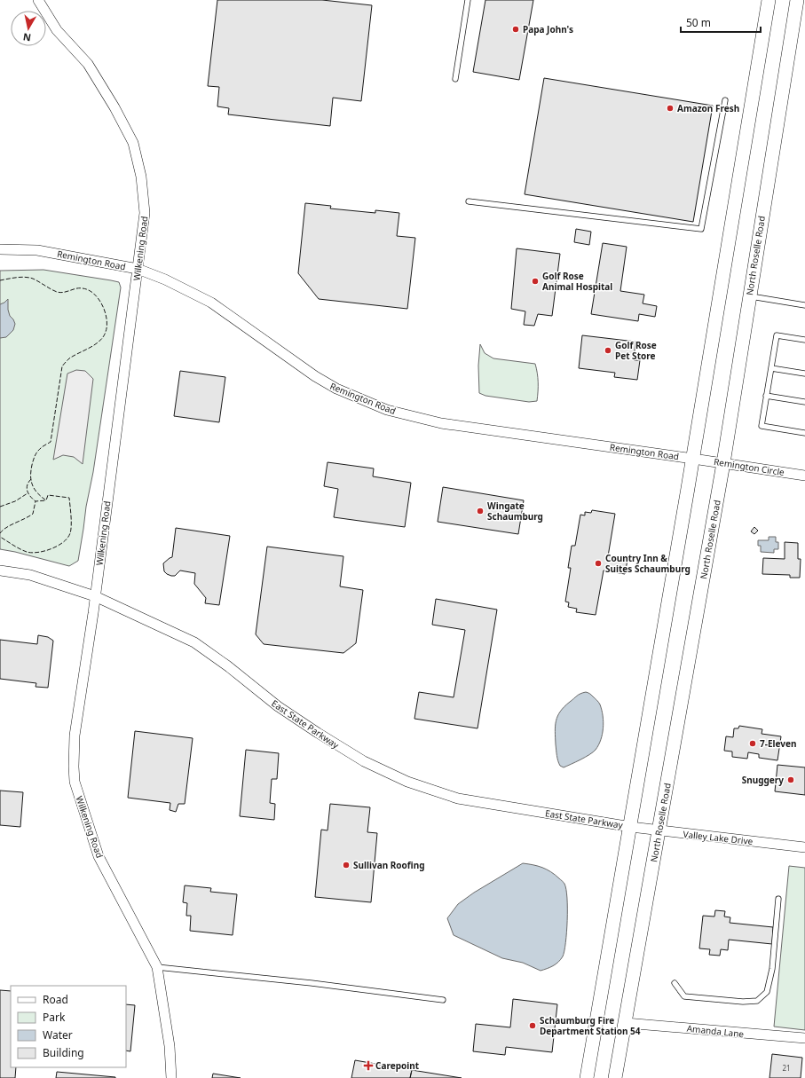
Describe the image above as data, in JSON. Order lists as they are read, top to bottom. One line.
{"streets":{"main road":["North Roselle Road"],"street":["Wilkening Road","Remington Road","Remington Circle","East State Parkway","Valley Lake Drive","Amanda Lane"]},"crossings":[["Wilkening Road","Remington Road"],["Wilkening Road","East State Parkway"],["North Roselle Road","Remington Circle"],["North Roselle Road","Valley Lake Drive"],["North Roselle Road","Amanda Lane"],["Remington Road","Remington Circle"],["East State Parkway","Valley Lake Drive"]],"places":{"other":["Papa John's","Amazon Fresh","Golf Rose Animal Hospital","Golf Rose Pet Store","Wingate Schaumburg","Country Inn & Suites Schaumburg","7-Eleven","Snuggery","Sullivan Roofing","Schaumburg Fire Department Station 54"],"health":["Carepoint"]},"house_numbers":["21"],"legend":["Road","Park","Water","Building"],"scale_bar":"50 m","north":"bottom"}
